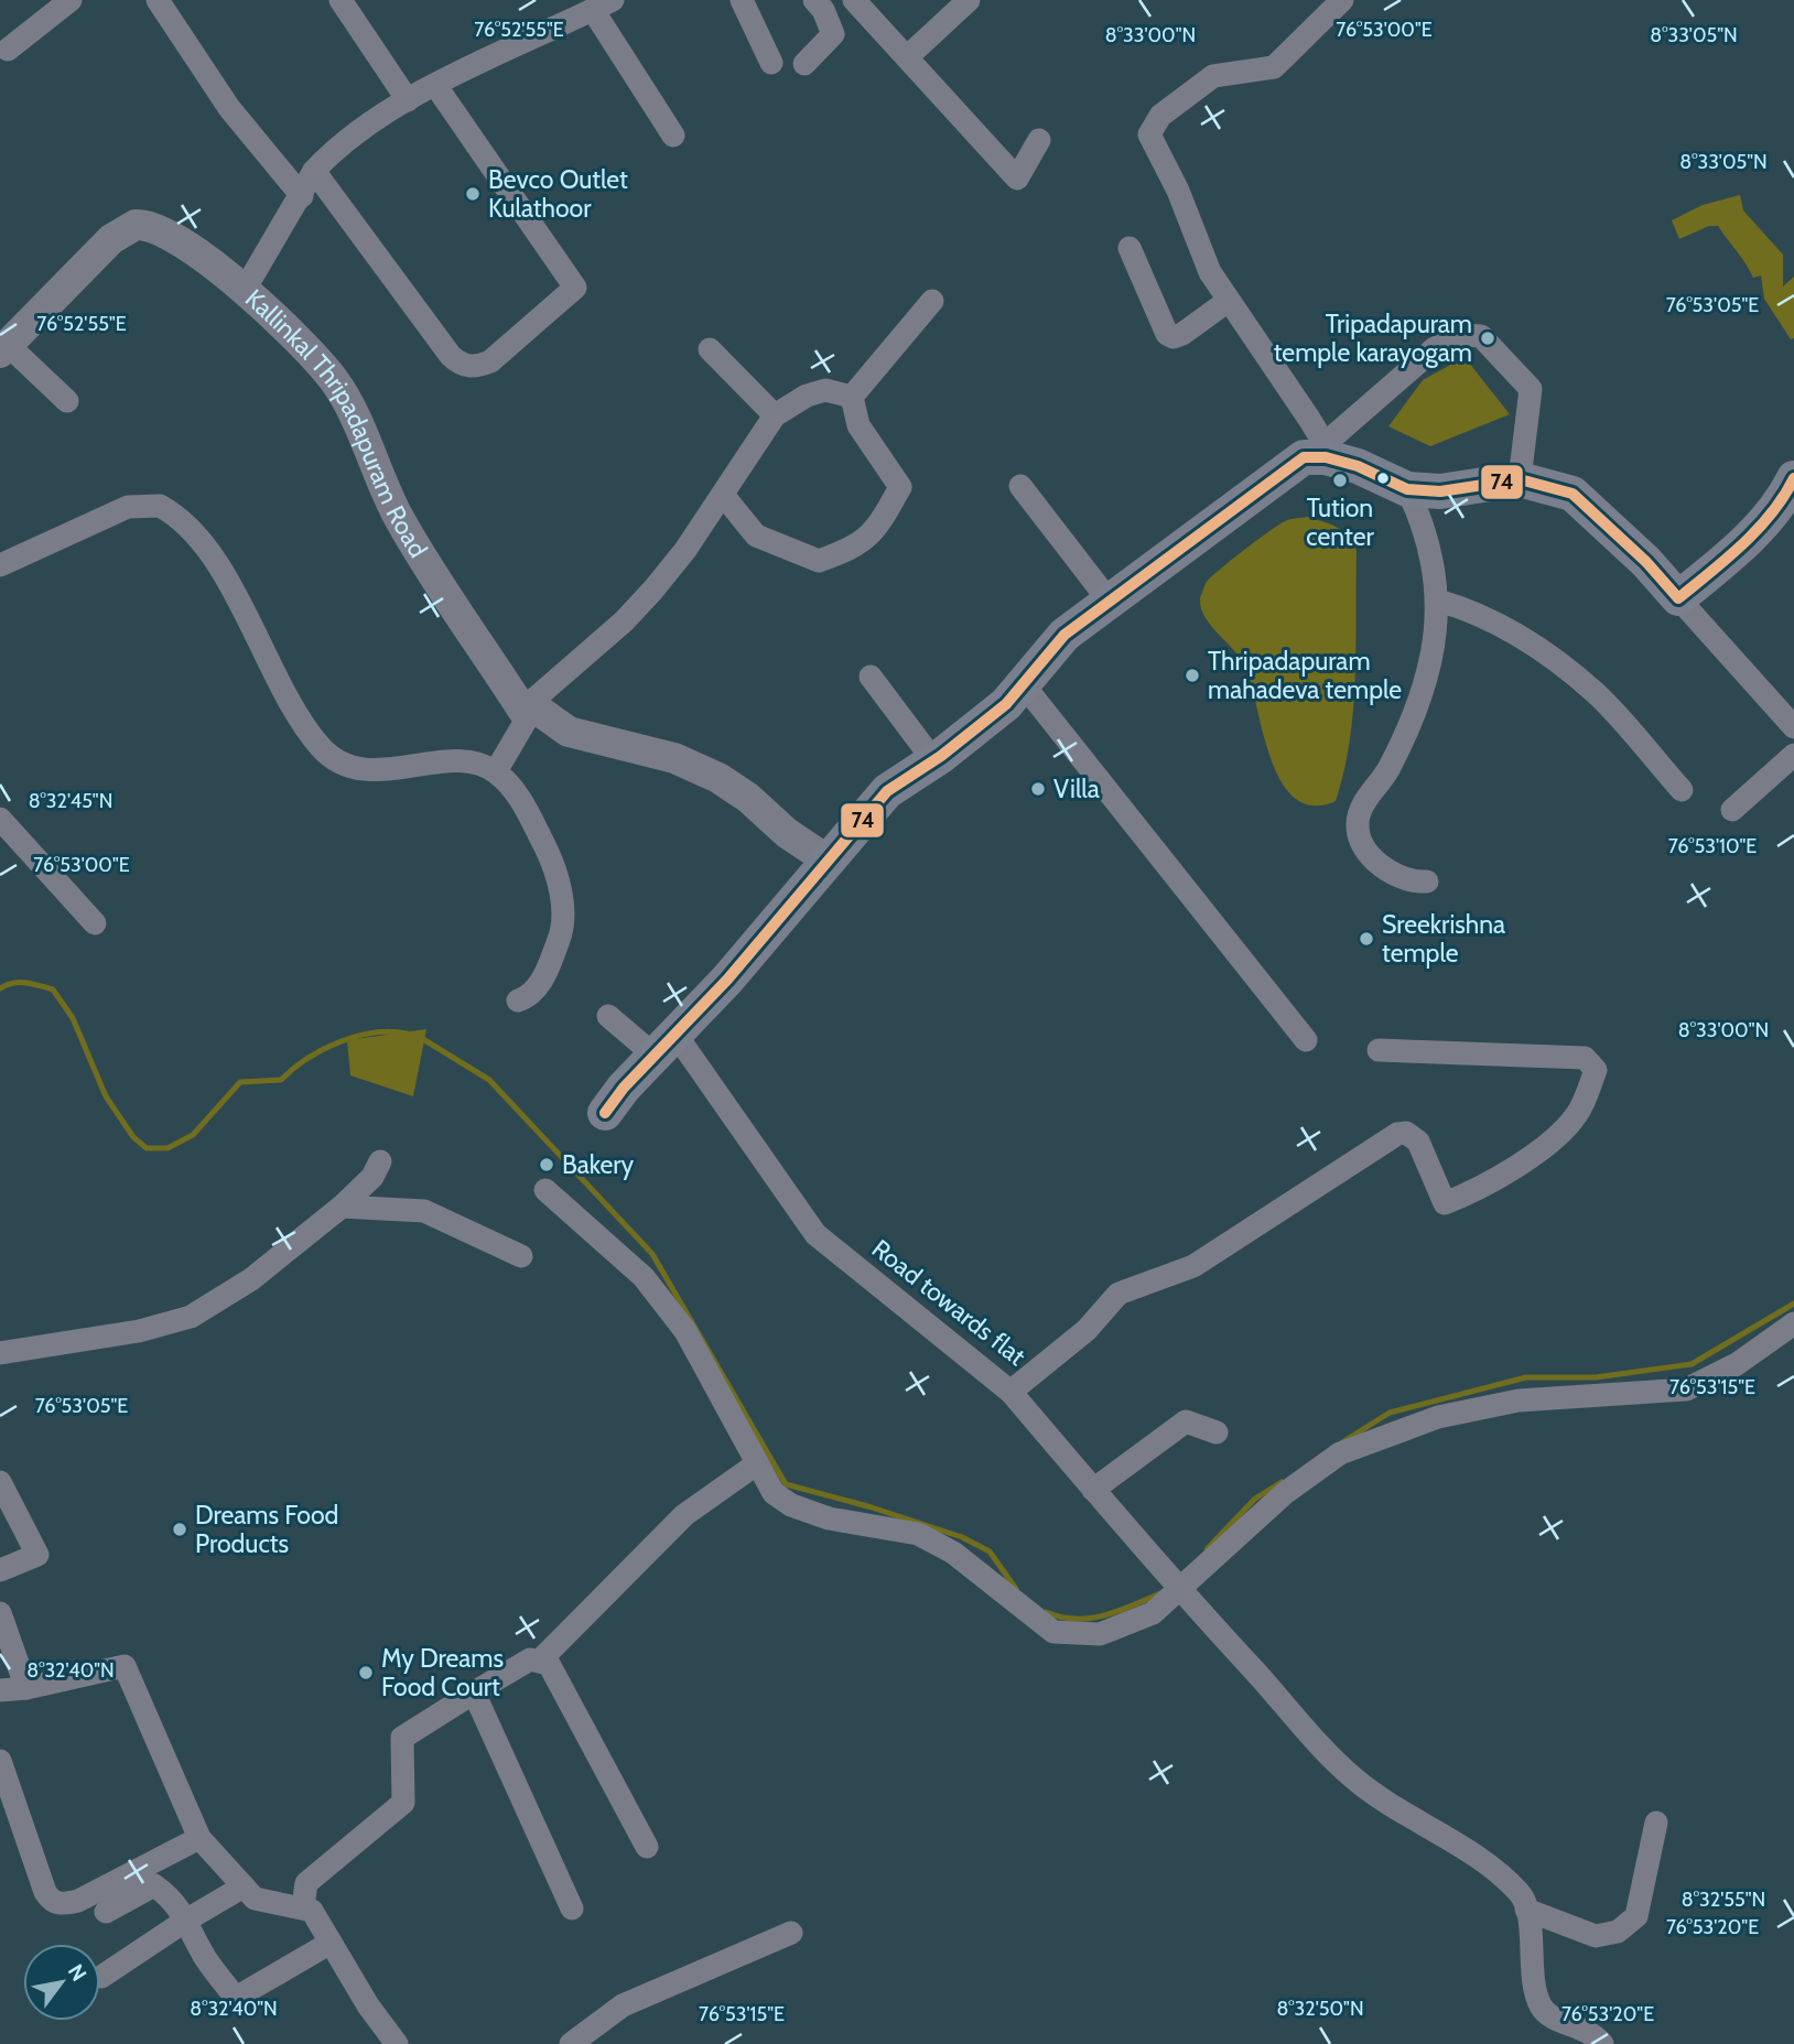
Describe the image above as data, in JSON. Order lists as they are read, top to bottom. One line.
{"streets":{"street":["Kallinkal Thripadapuram Road","Road towards flat"]},"places":["Bevco Outlet Kulathoor","Tripadapuram temple karayogam","Tution center","Thripadapuram mahadeva temple","Villa","Sreekrishna temple","Bakery","Dreams Food Products","My Dreams Food Court"],"lines":["transit line 74"],"north":"top right","coordinates":["76°52'55\"E","76°53'00\"E","8°33'00\"N","8°33'05\"N","76°53'05\"E","8°32'45\"N","76°53'10\"E","76°53'15\"E","8°32'40\"N","8°32'55\"N","76°53'20\"E","8°32'50\"N"]}
